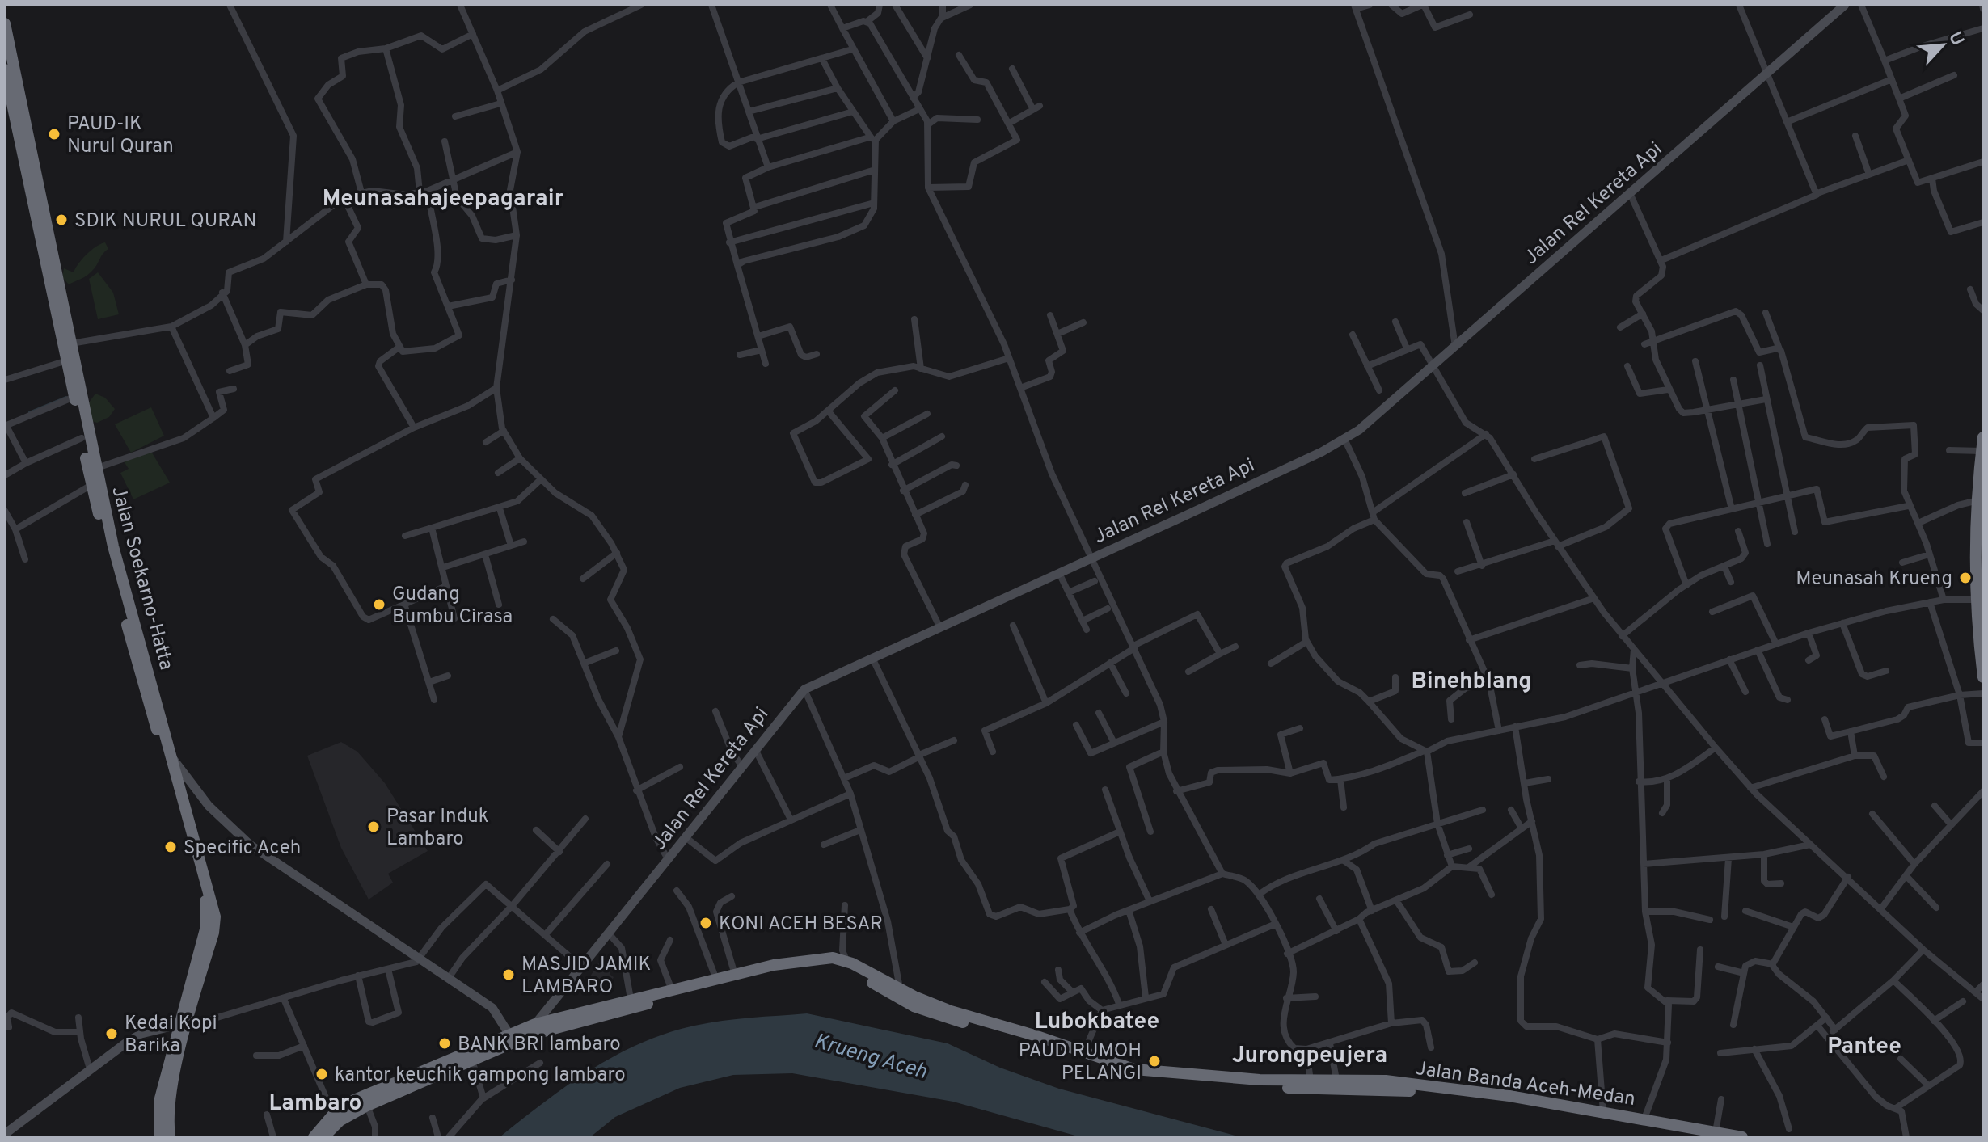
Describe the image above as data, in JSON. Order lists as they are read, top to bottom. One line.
{"streets":{"highway":["Jalan Soekarno-Hatta","Jalan Banda Aceh-Medan"],"main road":["Jalan Rel Kereta Api"]},"crossings":[["Jalan Rel Kereta Api","Jalan Banda Aceh-Medan"]],"districts":["Meunasahajeepagarair","Binehblang","Lubokbatee","Pantee","Jurongpeujera","Lambaro"],"water":["Krueng Aceh"],"places":["PAUD-IK Nurul Quran","SDIK NURUL QURAN","Meunasah Krueng","Gudang Bumbu Cirasa","Pasar Induk Lambaro","Specific Aceh","KONI ACEH BESAR","MASJID JAMIK LAMBARO","Kedai Kopi Barika","BANK BRI lambaro","PAUD RUMOH PELANGI","kantor keuchik gampong lambaro"],"north":"top right"}
